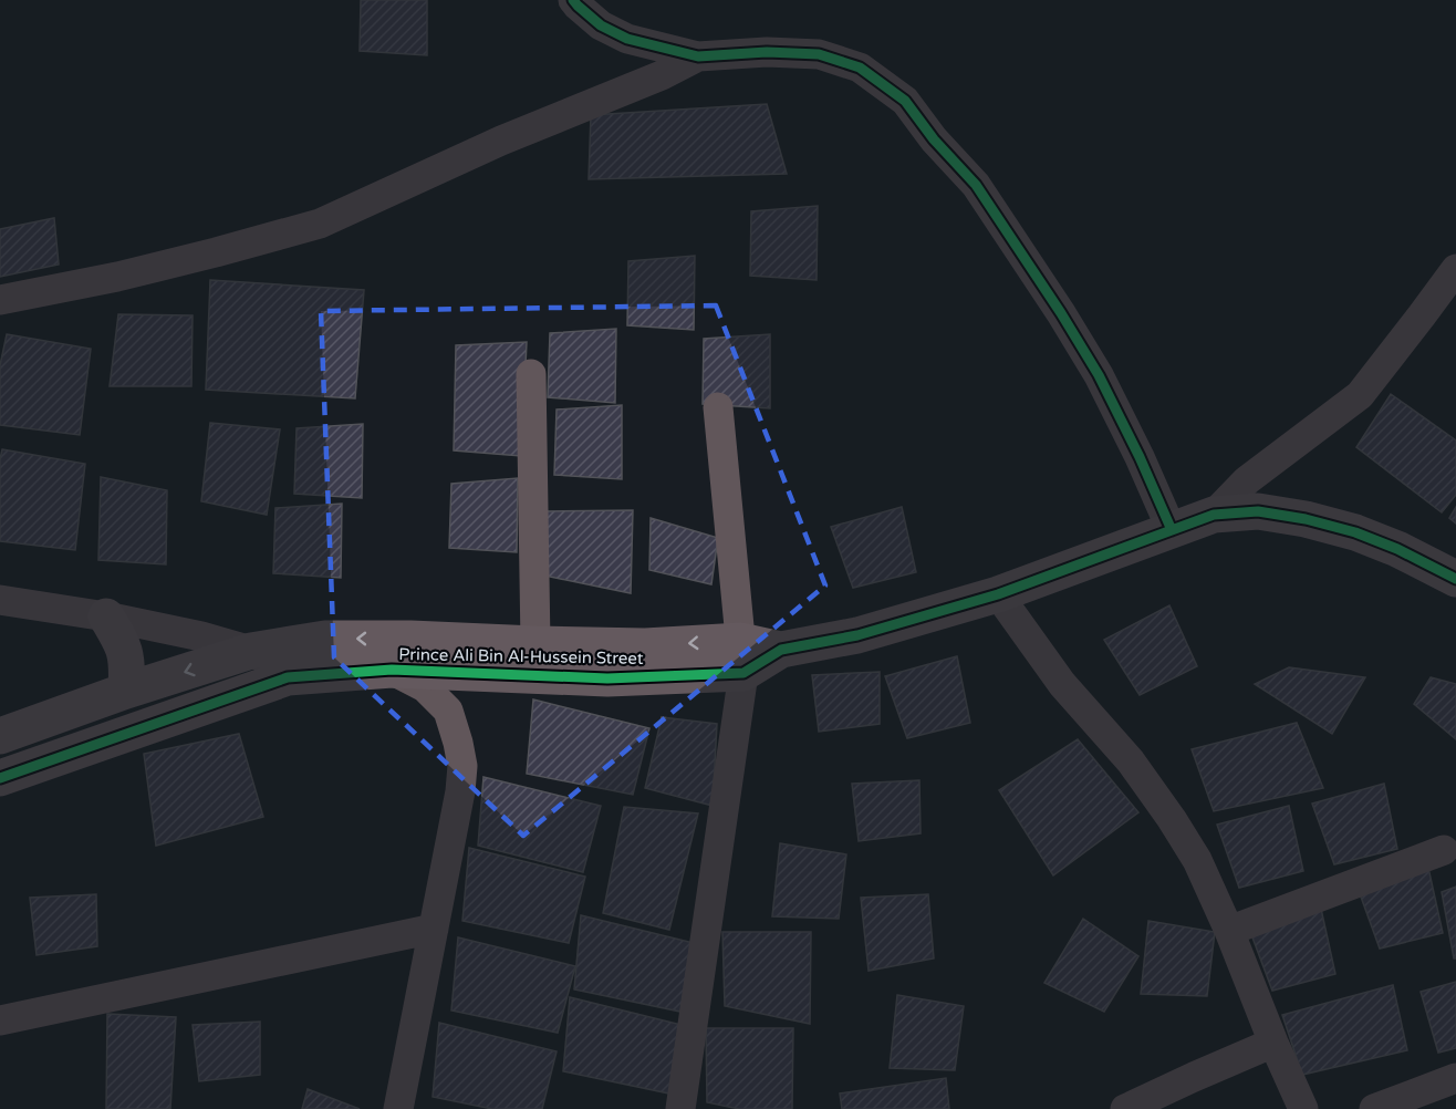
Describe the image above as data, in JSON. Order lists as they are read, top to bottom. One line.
{"streets":{"street":["Prince Ali Bin Al-Hussein Street"]}}
